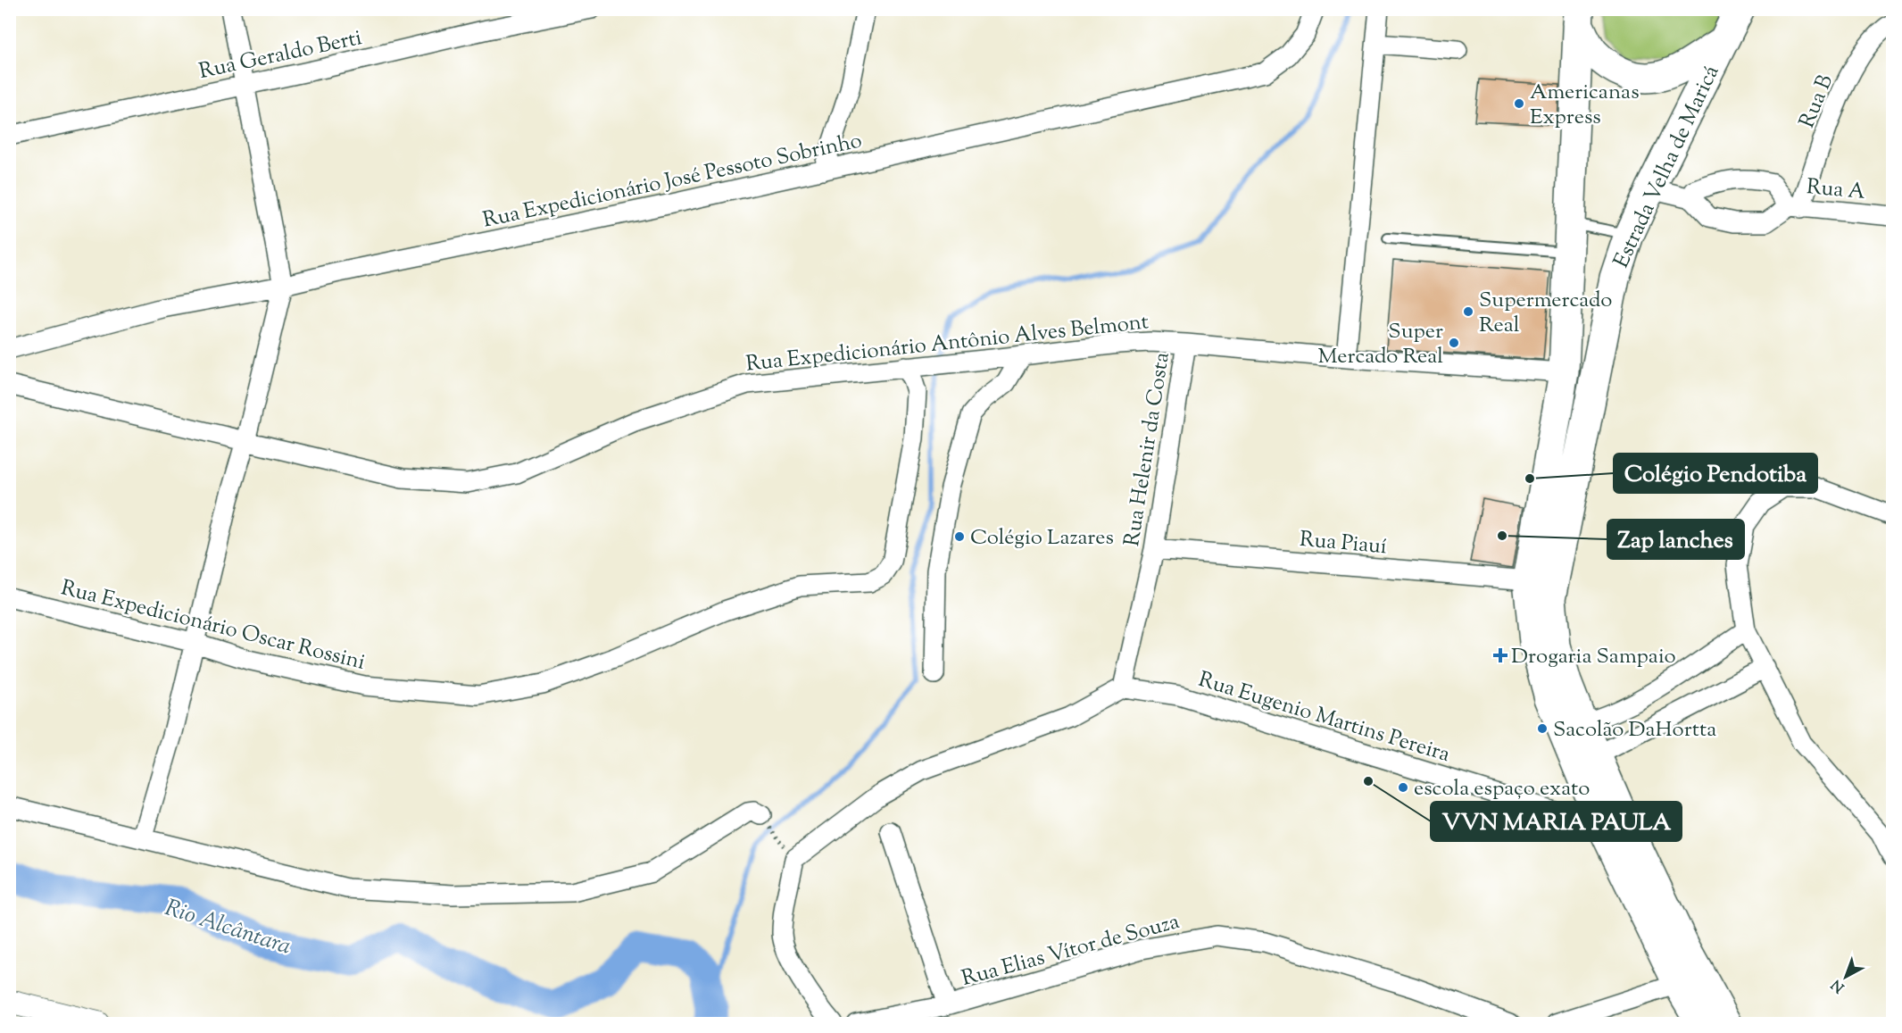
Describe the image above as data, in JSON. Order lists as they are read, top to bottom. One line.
{"streets":{"main road":["Estrada Velha de Maricá"],"street":["Rua Geraldo Berti","Rua B","Rua Expedicionário José Pessoto Sobrinho","Rua A","Rua Expedicionário Antônio Alves Belmont","Rua Helenir da Costa","Rua Piauí","Rua Expedicionário Oscar Rossini","Rua Eugenio Martins Pereira","Rua Elias Vítor de Souza"]},"crossings":[["Rua B","Rua A"],["Rua Expedicionário Antônio Alves Belmont","Rua Helenir da Costa"],["Rua Expedicionário Antônio Alves Belmont","Rua Expedicionário Oscar Rossini"],["Rua Helenir da Costa","Rua Piauí"],["Rua Helenir da Costa","Rua Eugenio Martins Pereira"]],"water":["Rio Alcântara"],"places":{"other":["Americanas Express","Supermercado Real","Super Mercado Real","Colégio Pendotiba","Zap lanches","Colégio Lazares","Sacolão DaHortta","VVN MARIA PAULA","escola espaço exato"],"health":["Drogaria Sampaio"]},"north":"bottom left"}
